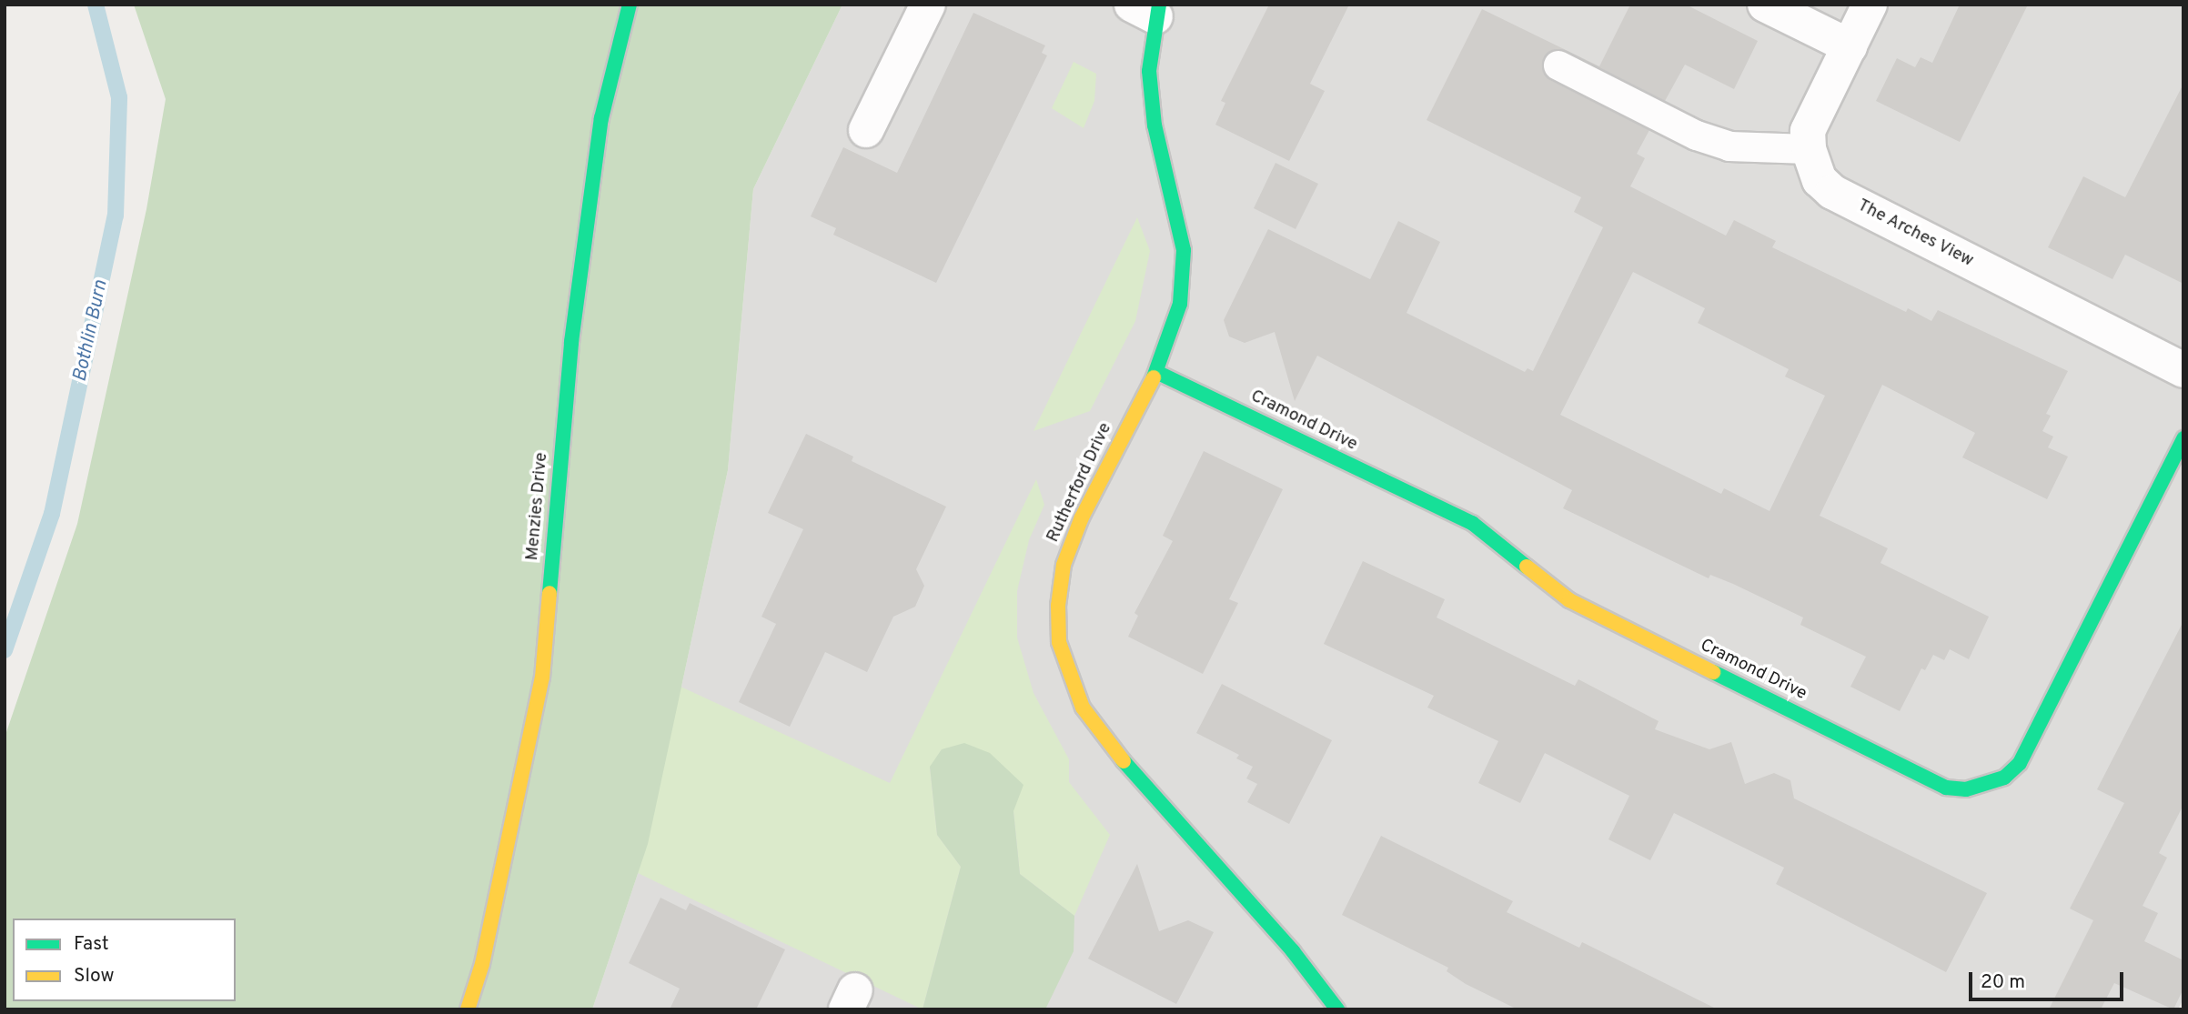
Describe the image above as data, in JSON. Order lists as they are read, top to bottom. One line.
{"streets":{"street":["The Arches View","Cramond Drive","Rutherford Drive","Menzies Drive"]},"crossings":[["Cramond Drive","Rutherford Drive"]],"water":["Bothlin Burn"],"legend":["Fast","Slow"],"scale_bar":"20 m"}
